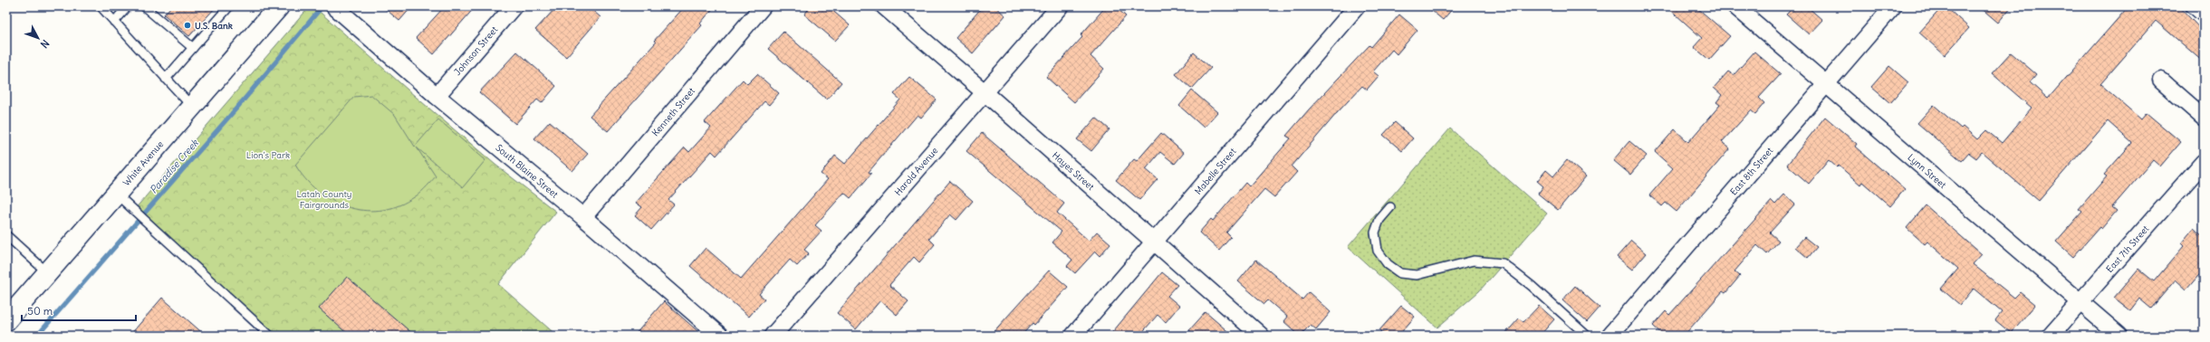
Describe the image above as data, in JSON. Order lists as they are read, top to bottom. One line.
{"streets":{"street":["Johnson Street","Kenneth Street","White Avenue","Hayes Street","South Blaine Street","Harold Avenue","Mabelle Street","East 8th Street","Lynn Street","East 7th Street"]},"crossings":[["Johnson Street","South Blaine Street"],["Kenneth Street","South Blaine Street"],["Hayes Street","Harold Avenue"],["Hayes Street","Mabelle Street"],["East 8th Street","Lynn Street"],["Lynn Street","East 7th Street"]],"water":["Paradise Creek"],"parks":["Lion's Park","Latah County Fairgrounds"],"places":["U.S. Bank"],"scale_bar":"50 m","north":"bottom right"}
